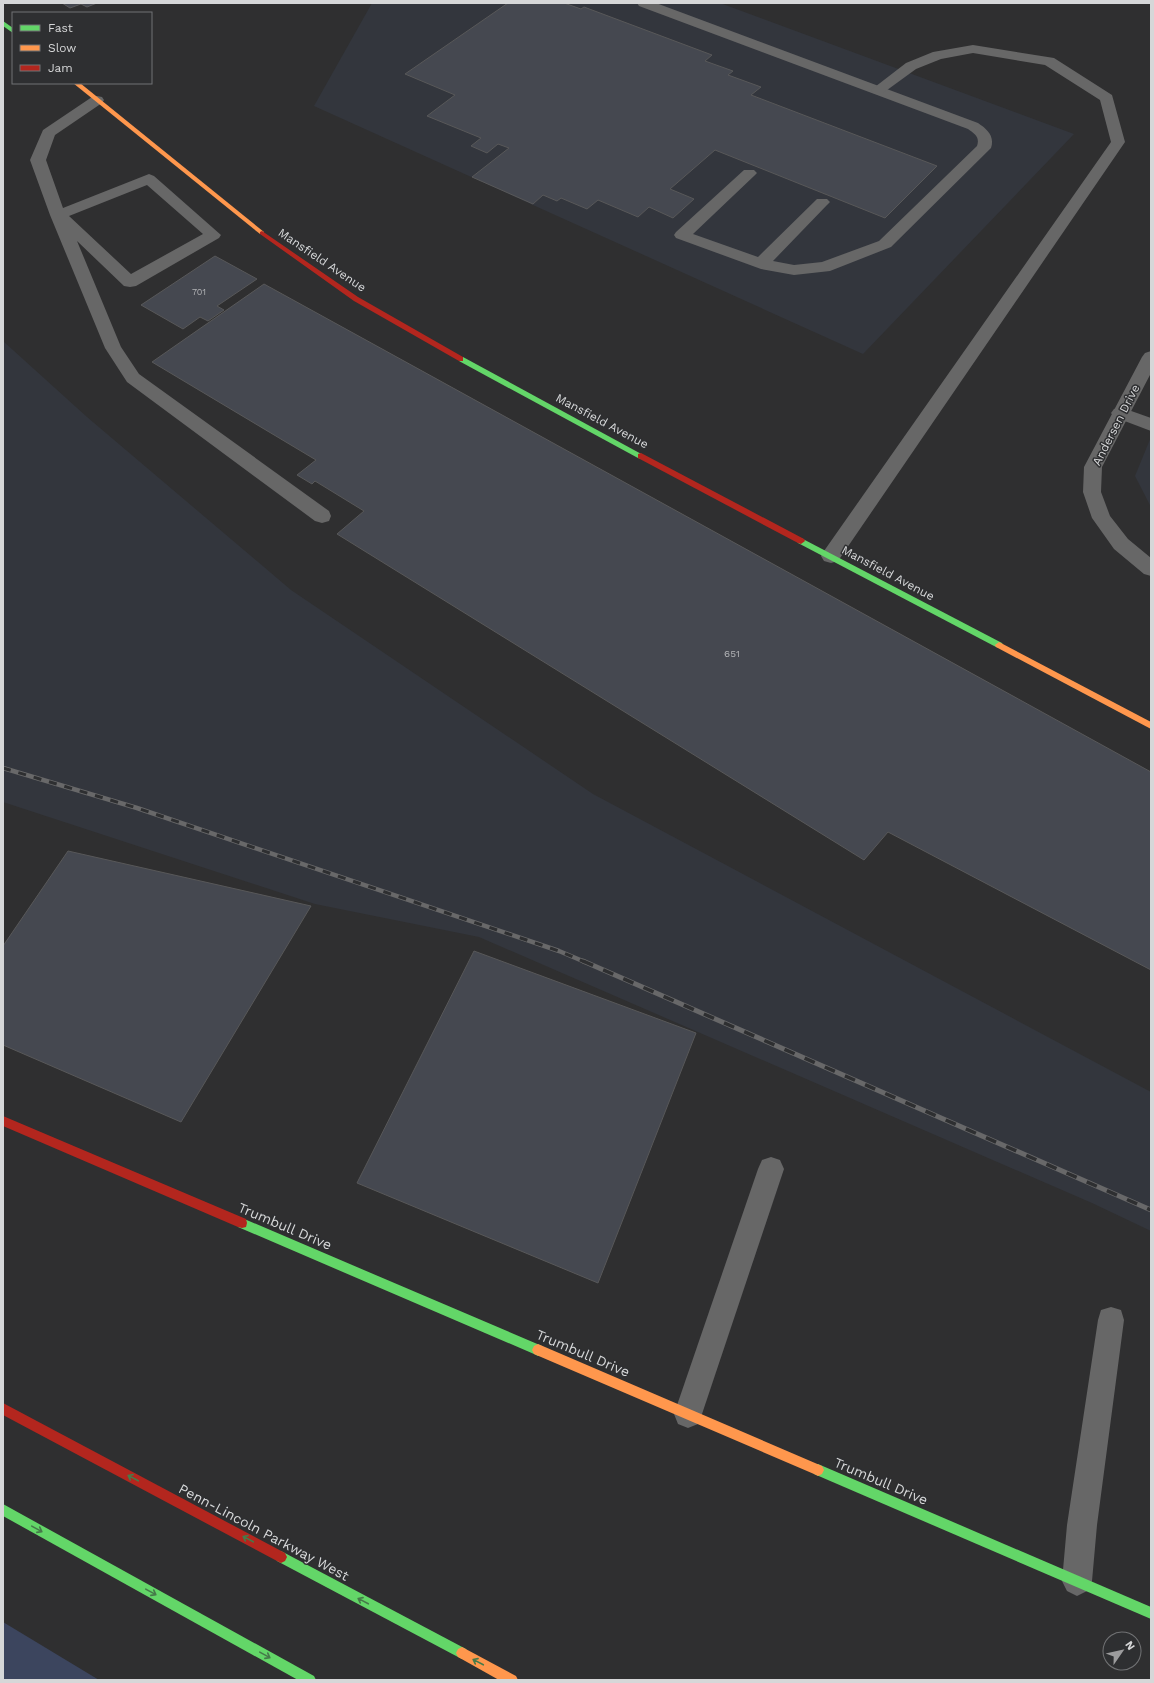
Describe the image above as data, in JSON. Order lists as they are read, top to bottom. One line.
{"streets":{"main road":["Mansfield Avenue","Trumbull Drive","Penn-Lincoln Parkway West"],"street":["Andersen Drive"]},"one_way":["Penn-Lincoln Parkway West"],"house_numbers":["701","651"],"legend":["Fast","Slow","Jam"],"north":"top right"}
